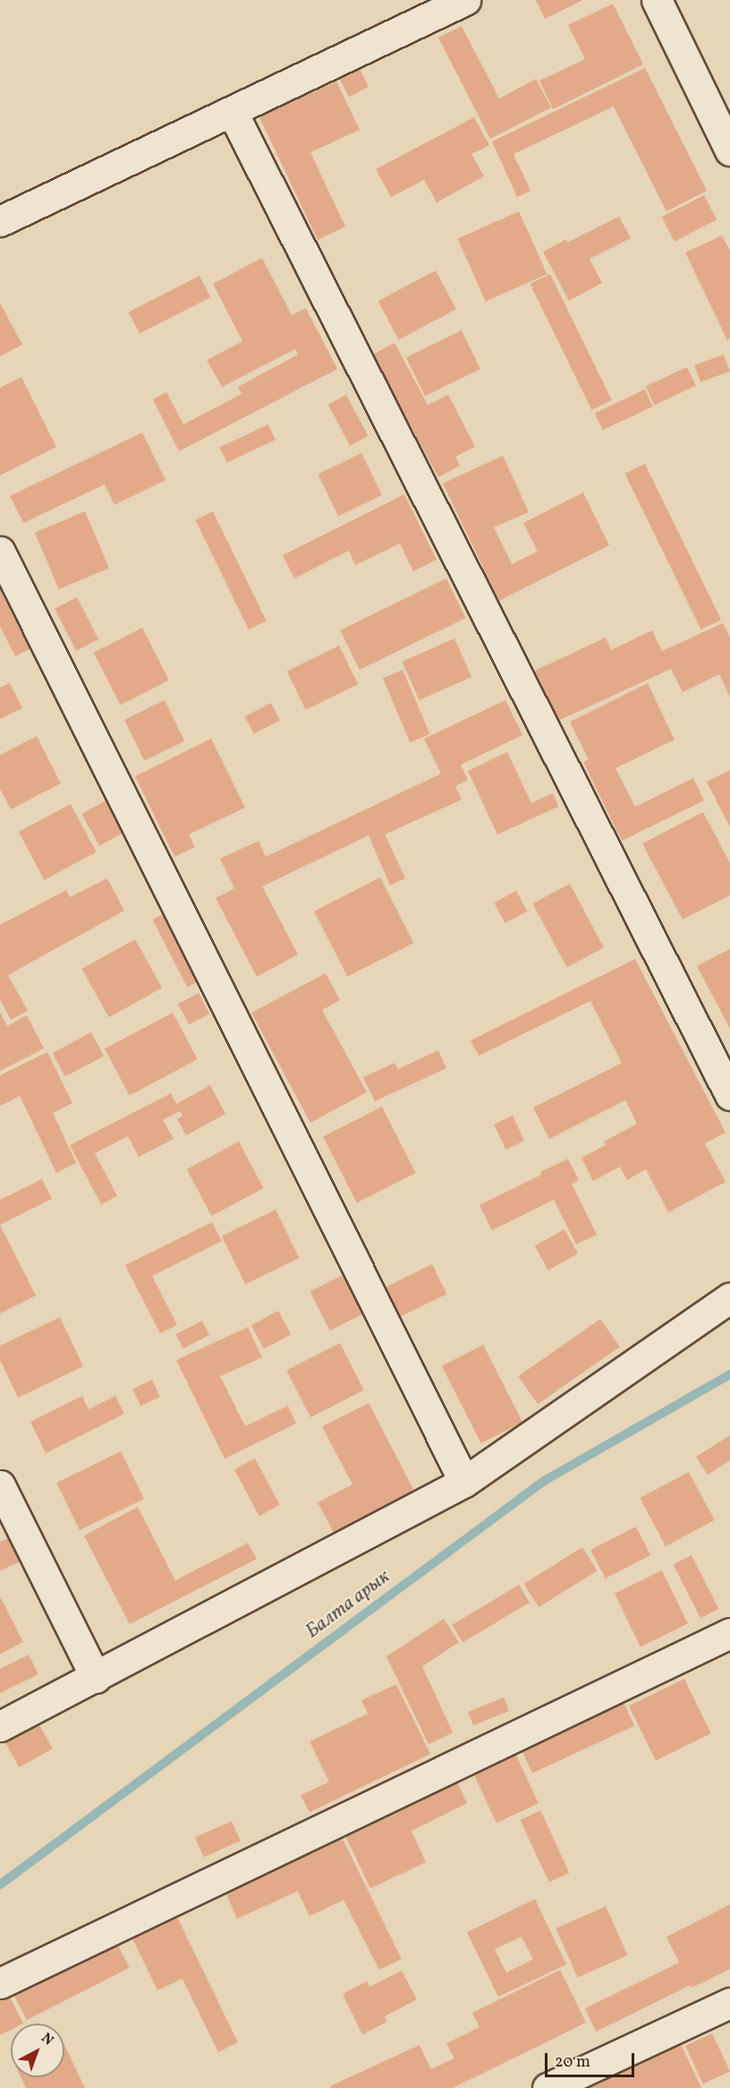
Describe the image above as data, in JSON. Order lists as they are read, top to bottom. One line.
{"water":["Балта арык"],"scale_bar":"20 m","north":"top right"}
